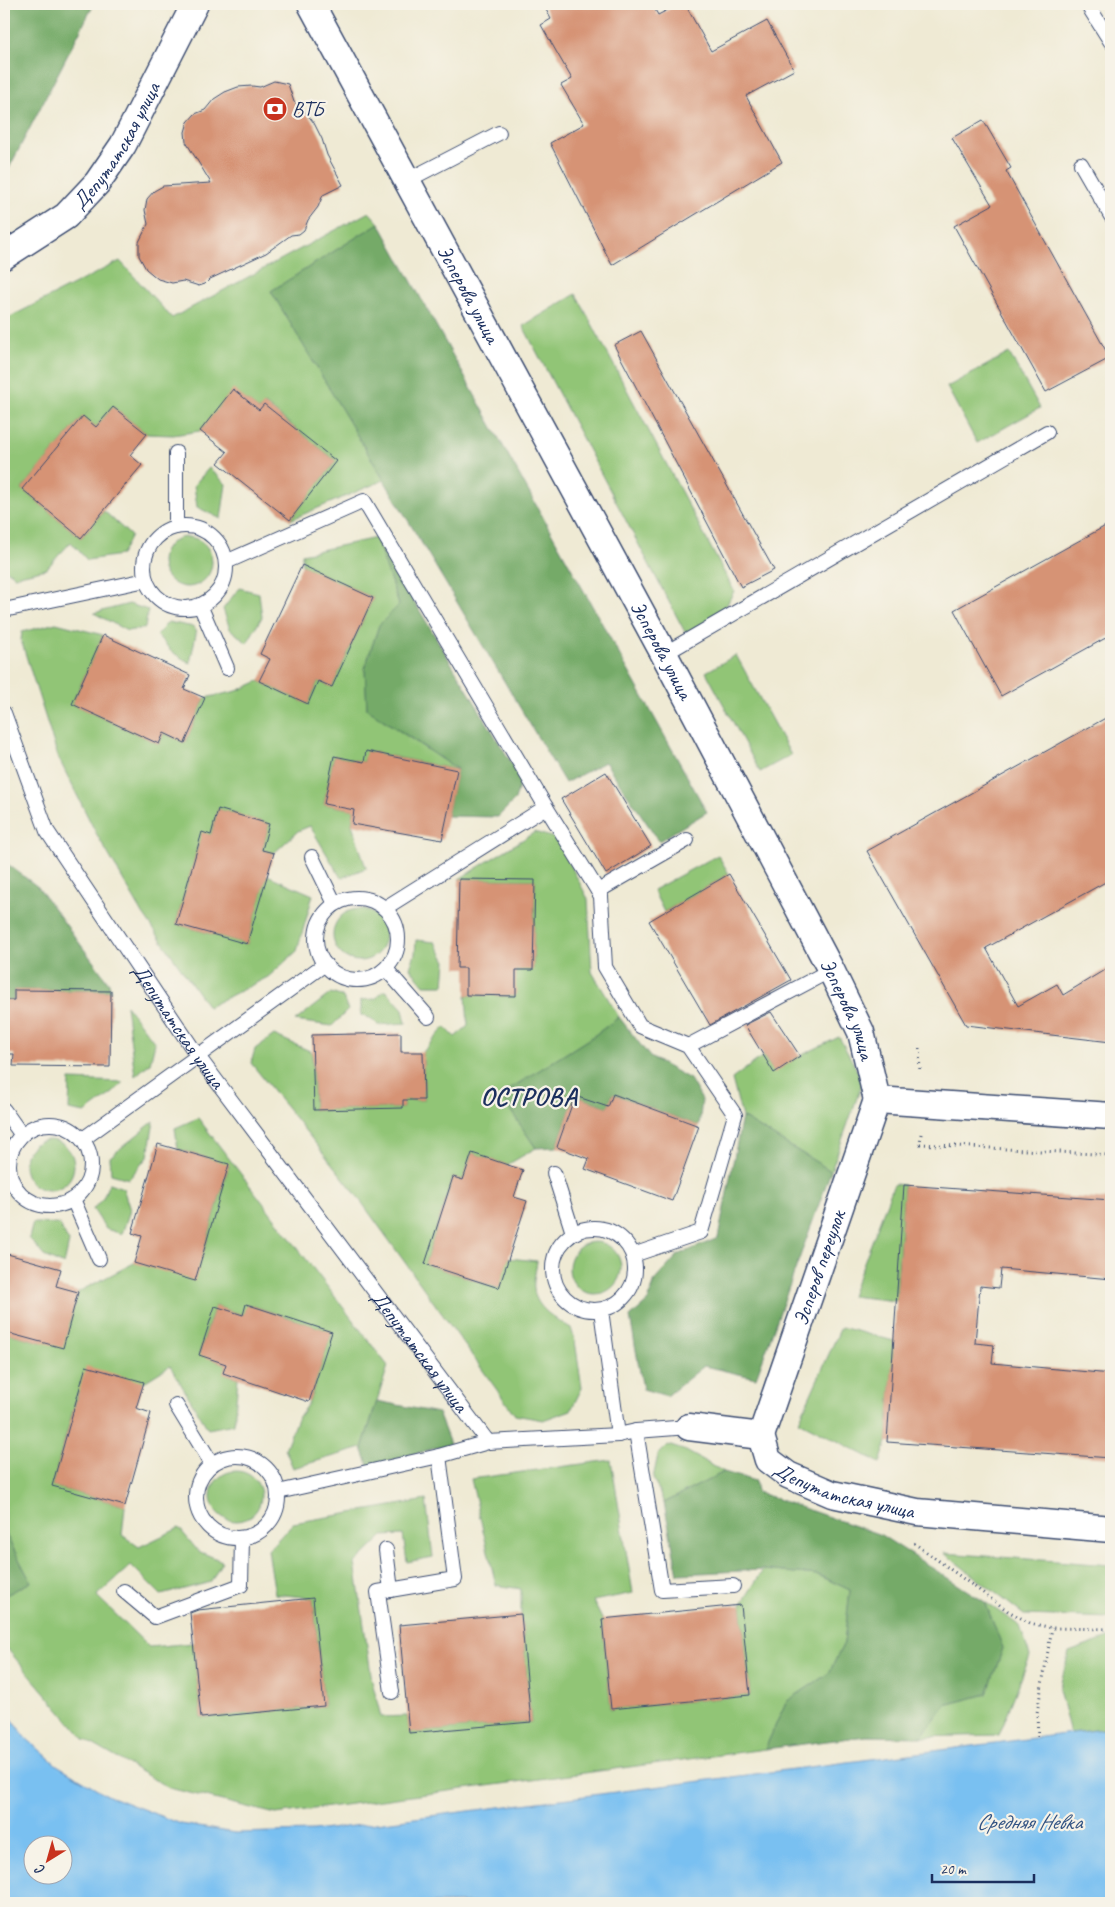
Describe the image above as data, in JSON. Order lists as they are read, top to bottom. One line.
{"streets":{"street":["Депутатская улица","Эсперова улица","Эсперов переулок"]},"crossings":[["Депутатская улица","Эсперов переулок"],["Эсперова улица","Эсперов переулок"]],"districts":["ОСТРОВА"],"water":["Средняя Невка"],"places":{"bank":["ВТБ"]},"scale_bar":"20 m","north":"bottom left"}
